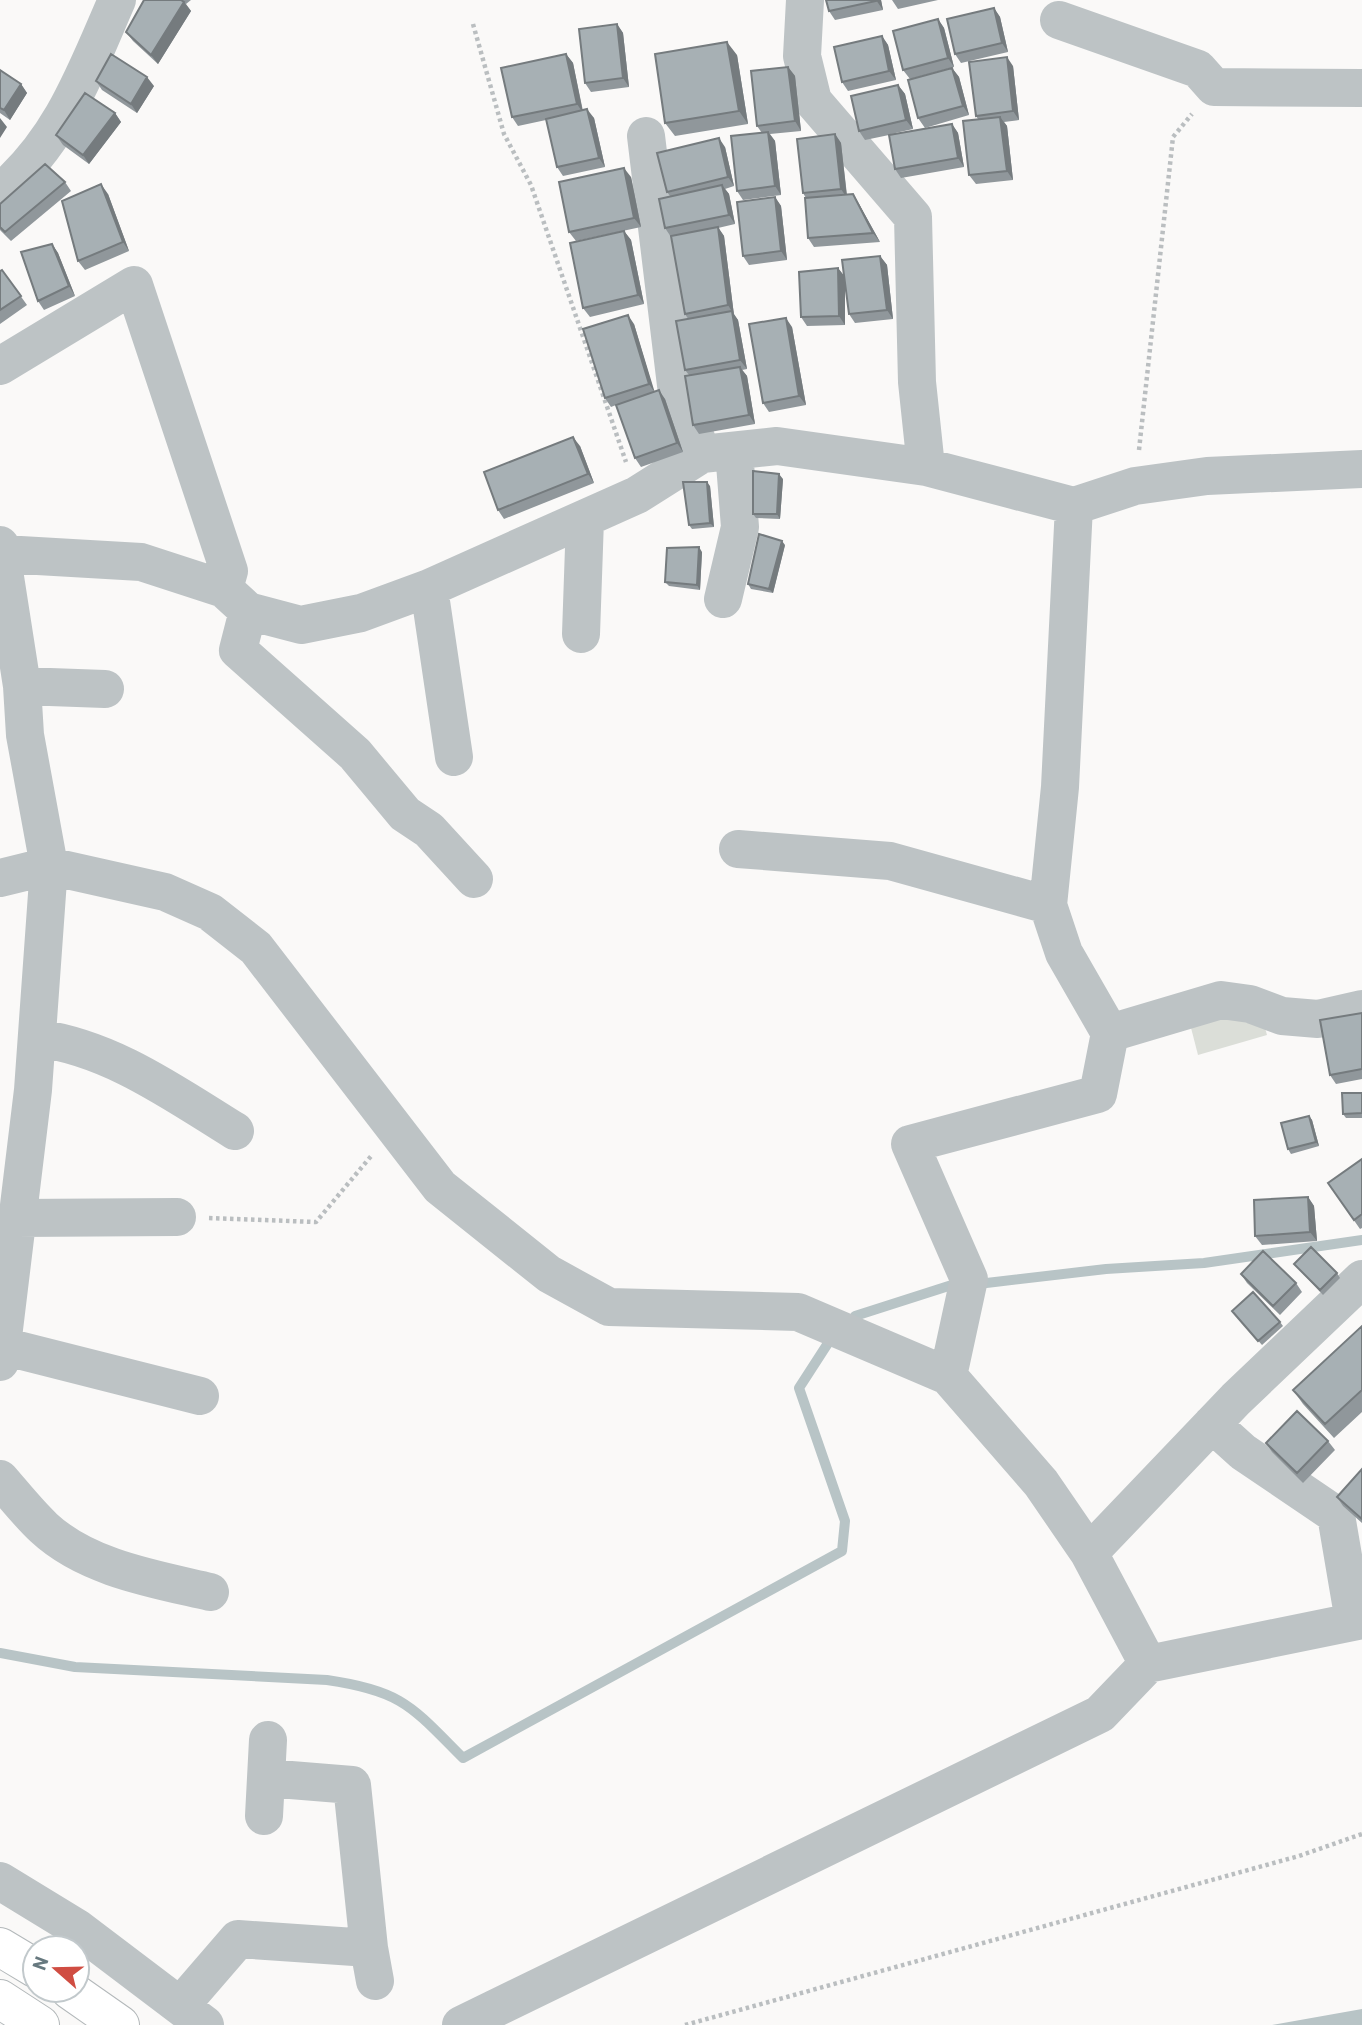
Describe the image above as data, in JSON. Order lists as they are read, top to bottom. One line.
{"north":"left"}
